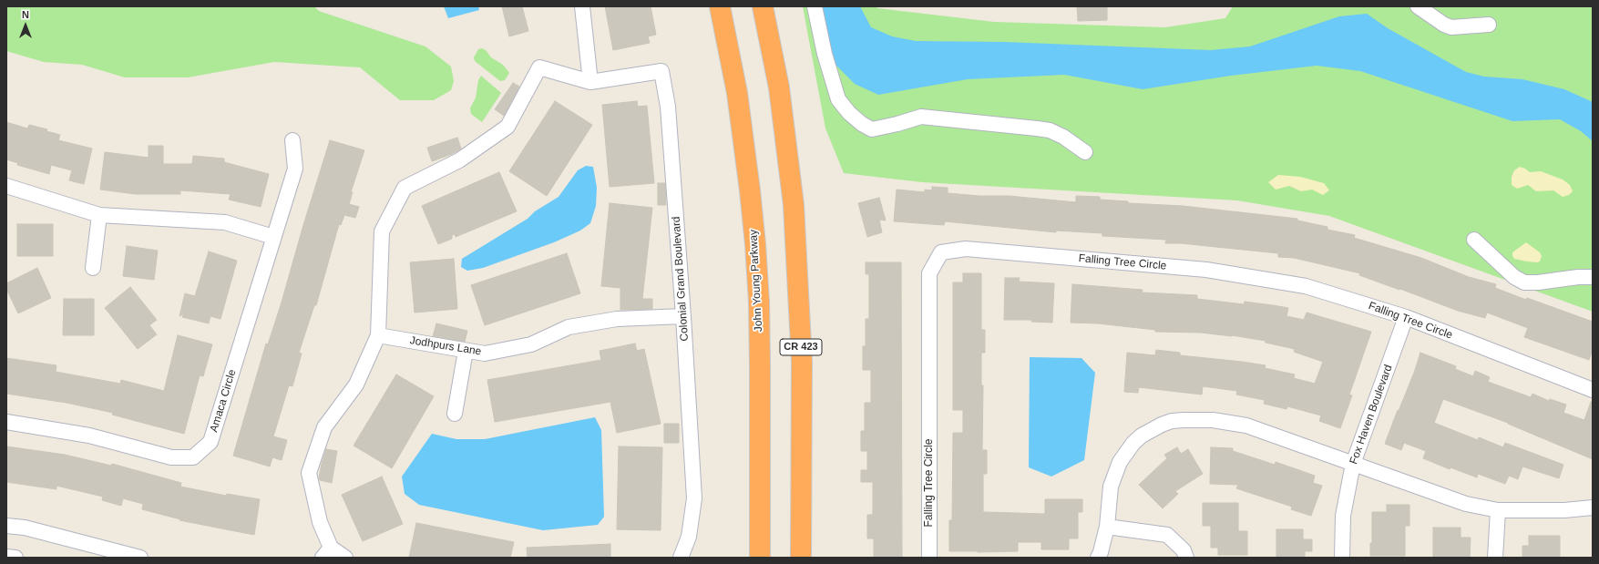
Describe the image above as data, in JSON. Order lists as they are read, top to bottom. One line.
{"streets":{"highway":["John Young Parkway","CR 423"],"street":["Falling Tree Circle","Colonial Grand Boulevard","Jodhpurs Lane","Amaca Circle","Fox Haven Boulevard"]},"crossings":[["Falling Tree Circle","Fox Haven Boulevard"],["Colonial Grand Boulevard","Jodhpurs Lane"]],"north":"top"}
